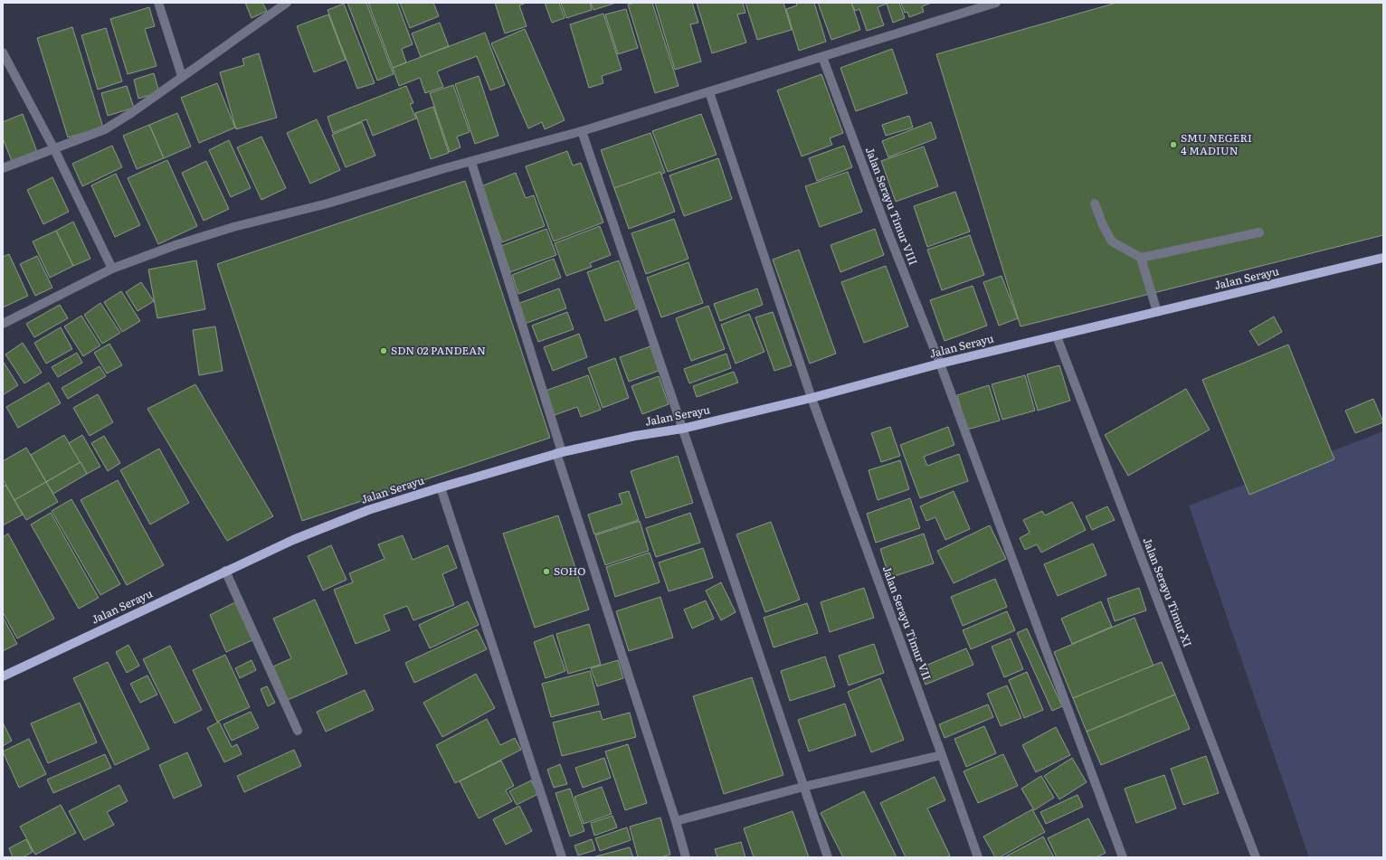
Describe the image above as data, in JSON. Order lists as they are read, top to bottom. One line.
{"streets":{"main road":["Jalan Serayu"],"street":["Jalan Serayu Timur VIII","Jalan Serayu Timur XI","Jalan Serayu Timur VII"]},"crossings":[["Jalan Serayu Timur VIII","Jalan Serayu"],["Jalan Serayu","Jalan Serayu Timur XI"],["Jalan Serayu","Jalan Serayu Timur VII"]],"places":["SMU NEGERI 4 MADIUN","SDN 02 PANDEAN","SOHO"]}
